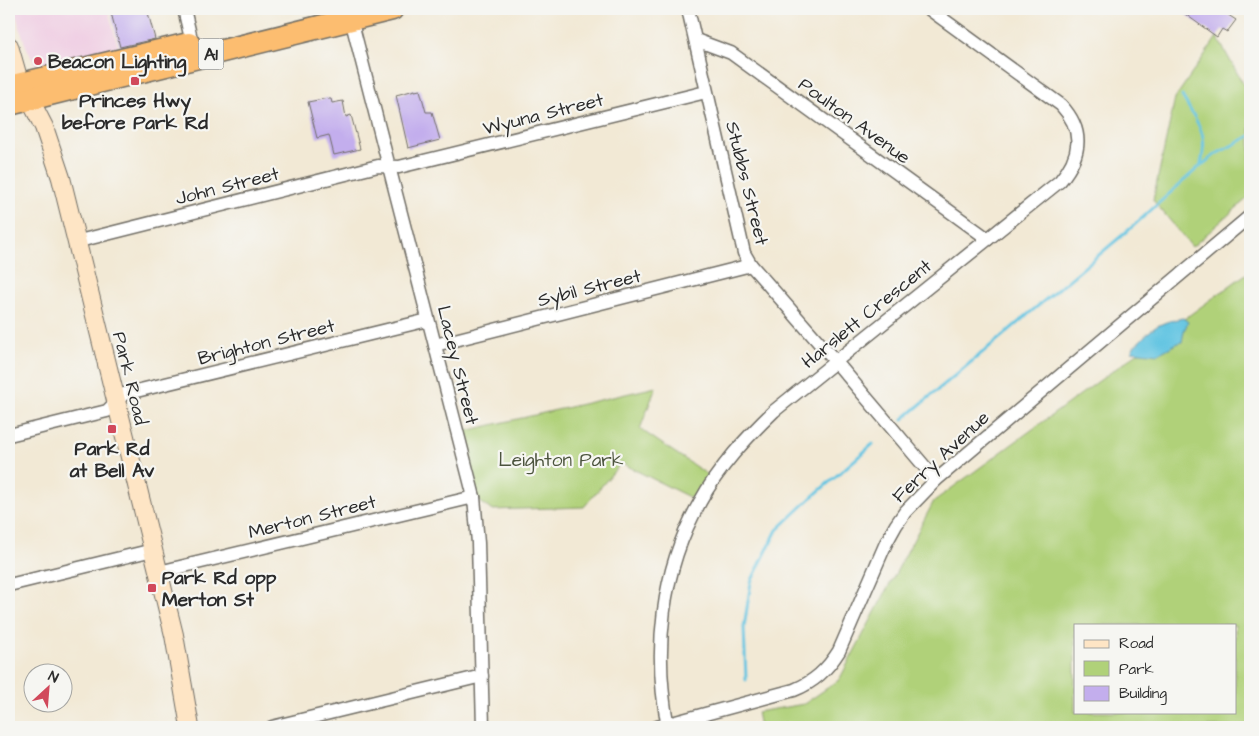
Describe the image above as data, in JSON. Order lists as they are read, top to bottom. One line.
{"streets":{"highway":["A1"],"main road":["Park Road"],"street":["Wyuna Street","Poulton Avenue","Stubbs Street","John Street","Sybil Street","Harslett Crescent","Brighton Street","Lacey Street","Ferry Avenue","Merton Street"]},"crossings":[["A1","Lacey Street"],["A1","Park Road"],["Wyuna Street","Stubbs Street"],["Wyuna Street","John Street"],["Wyuna Street","Lacey Street"],["Poulton Avenue","Stubbs Street"],["Poulton Avenue","Harslett Crescent"],["Stubbs Street","Sybil Street"],["Stubbs Street","Harslett Crescent"],["Stubbs Street","Ferry Avenue"],["John Street","Lacey Street"],["John Street","Park Road"],["Sybil Street","Lacey Street"],["Harslett Crescent","Ferry Avenue"],["Brighton Street","Lacey Street"],["Brighton Street","Park Road"],["Lacey Street","Merton Street"],["Park Road","Merton Street"]],"parks":["Leighton Park"],"places":{"other":["Beacon Lighting"],"transit":["Princes Hwy before Park Rd","Park Rd at Bell Av","Park Rd opp Merton St"]},"legend":["Road","Park","Building"],"north":"top right"}
